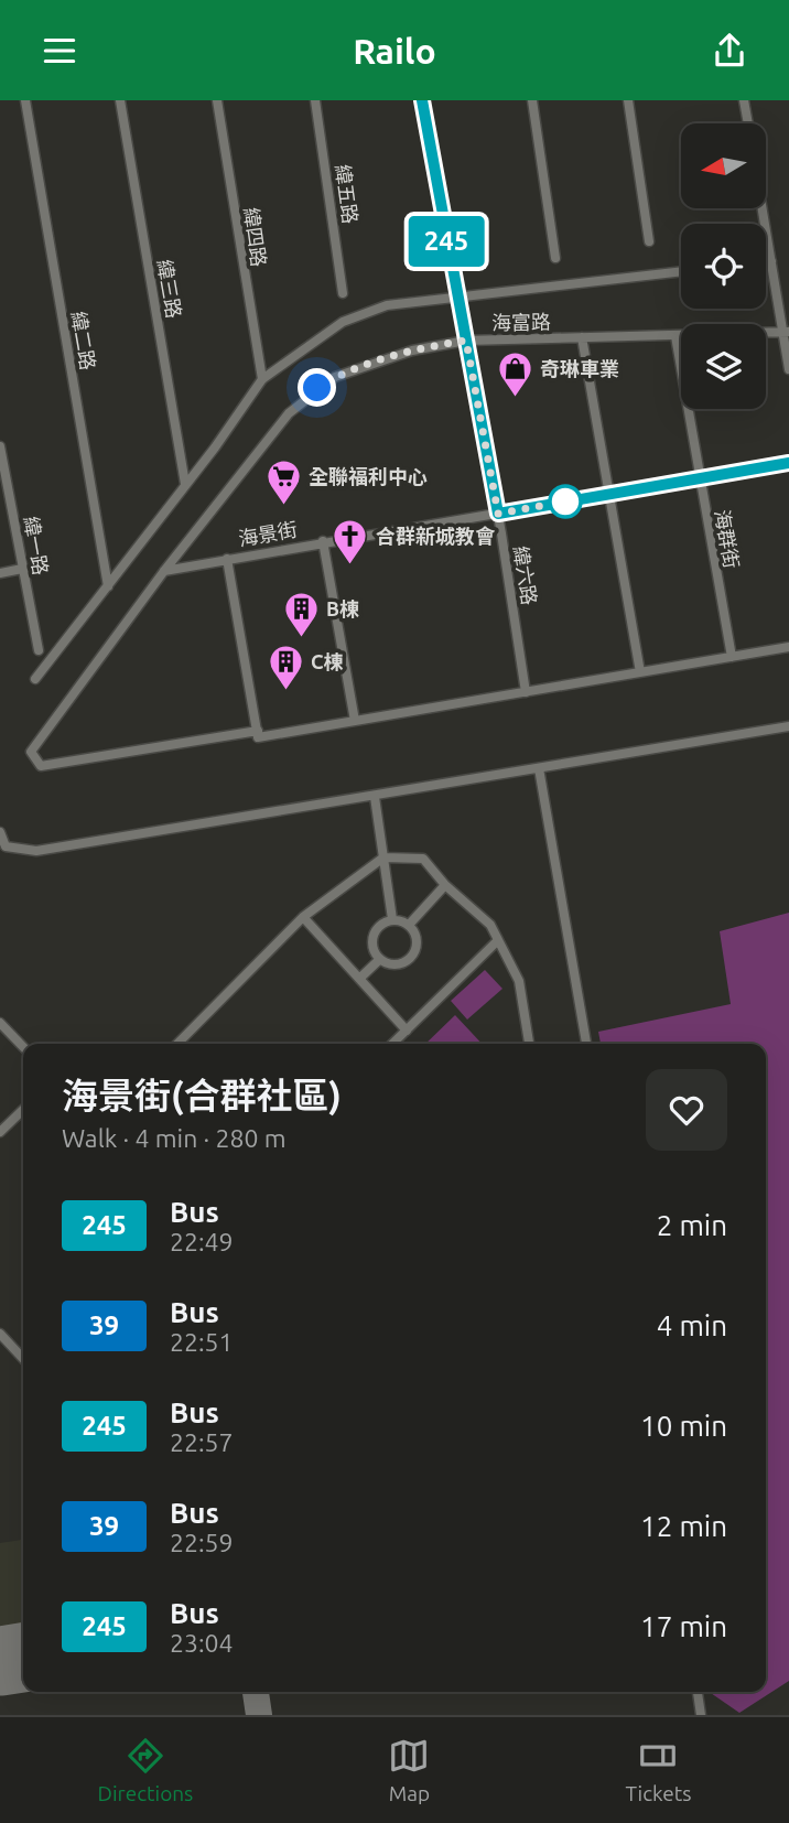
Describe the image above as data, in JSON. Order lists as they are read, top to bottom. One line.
{"streets":{"street":["緯五路","緯四路","緯三路","海富路","緯二路","海景街","海群街","緯一路","緯六路"]},"crossings":[["海富路","海景街"],["海富路","海群街"],["海富路","緯六路"],["海景街","海群街"],["海景街","緯六路"]],"places":{"shop":["奇琳車業"],"supermarket":["全聯福利中心"],"church":["合群新城教會"],"building":["B棟","C棟"]},"lines":["bus line 245"],"north":"left","page":{"header":"Railo","on_map":"245","heading":["海景街(合群社區)","Walk · 4 min · 280 m"],"list":[{"mark":"245","name":"Bus","note":"22:49","value":"2 min"},{"mark":"39","name":"Bus","note":"22:51","value":"4 min"},{"mark":"245","name":"Bus","note":"22:57","value":"10 min"},{"mark":"39","name":"Bus","note":"22:59","value":"12 min"},{"mark":"245","name":"Bus","note":"23:04","value":"17 min"}],"tabs":["Directions","Map","Tickets"]}}
